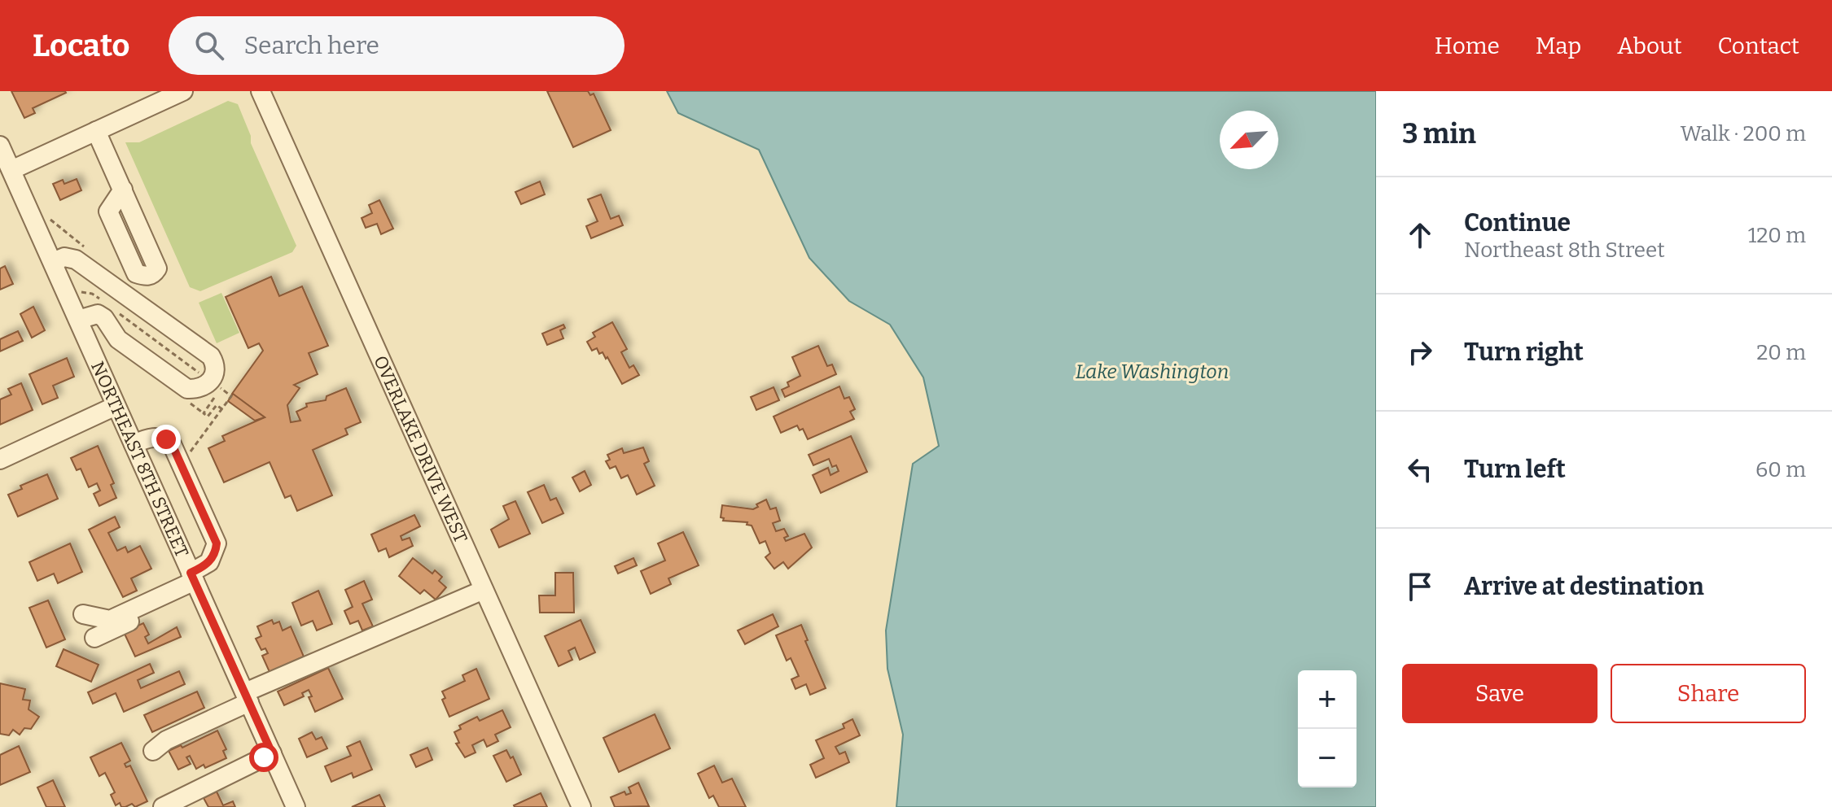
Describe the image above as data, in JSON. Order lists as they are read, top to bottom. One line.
{"streets":{"street":["OVERLAKE DRIVE WEST","NORTHEAST 8TH STREET"]},"water":["Lake Washington"],"north":"bottom left","page":{"header":"Locato","search":"Search here","nav":["Home","Map","About","Contact"],"heading":["3 min","Walk · 200 m"],"list":[["Continue","Northeast 8th Street","120 m"],["Turn right","20 m"],["Turn left","60 m"],"Arrive at destination"],"buttons":["Save","Share"],"map_buttons":["+","−"]}}
